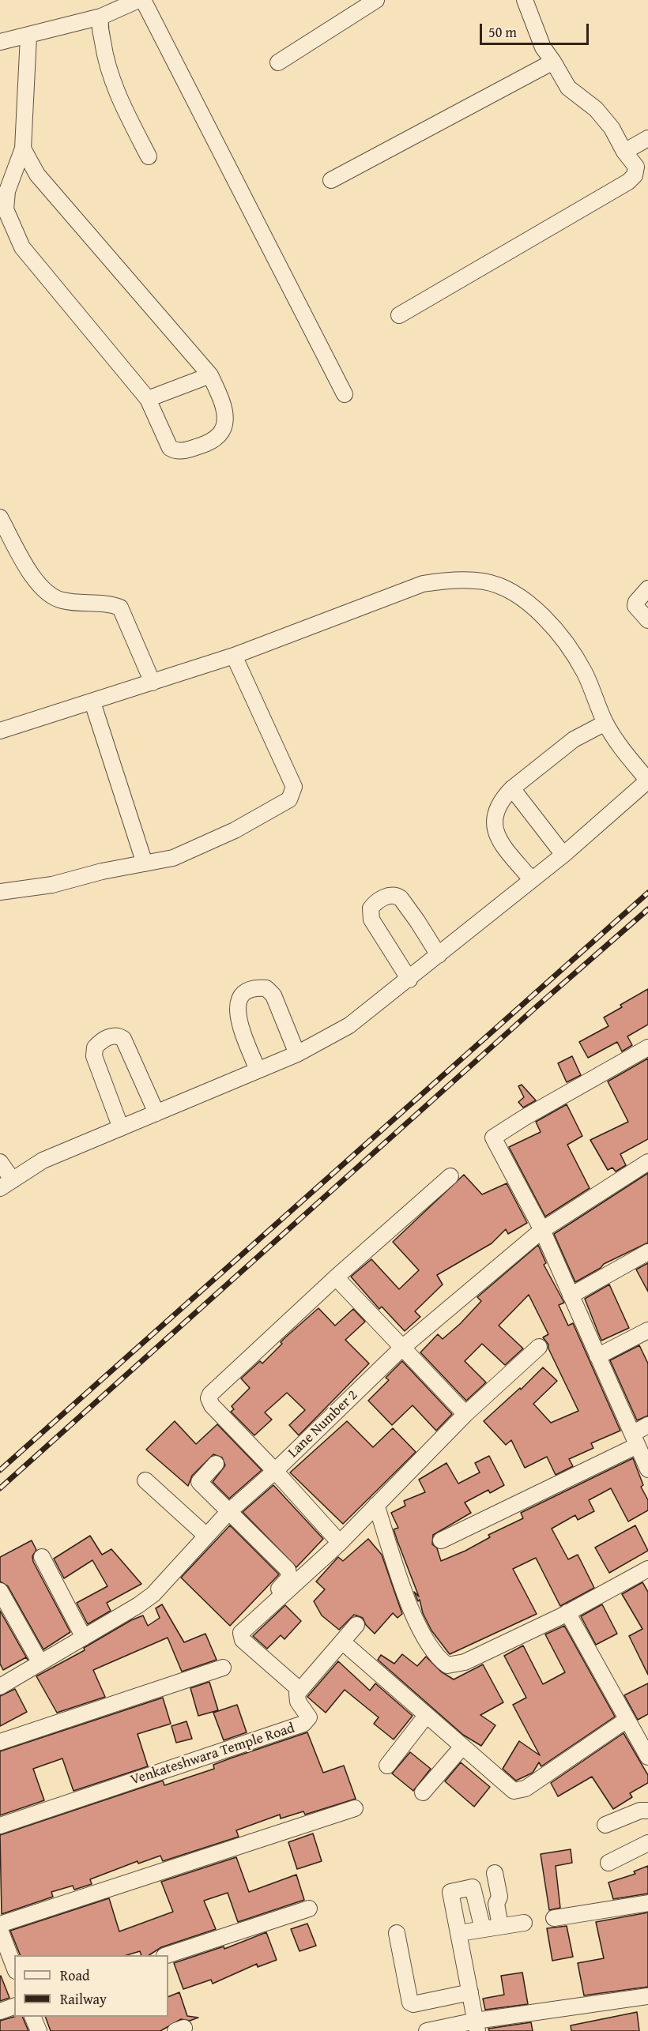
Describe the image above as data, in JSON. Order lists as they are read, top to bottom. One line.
{"streets":{"street":["Lane Number 2","Venkateshwara Temple Road"]},"legend":["Road","Railway"],"scale_bar":"50 m"}
